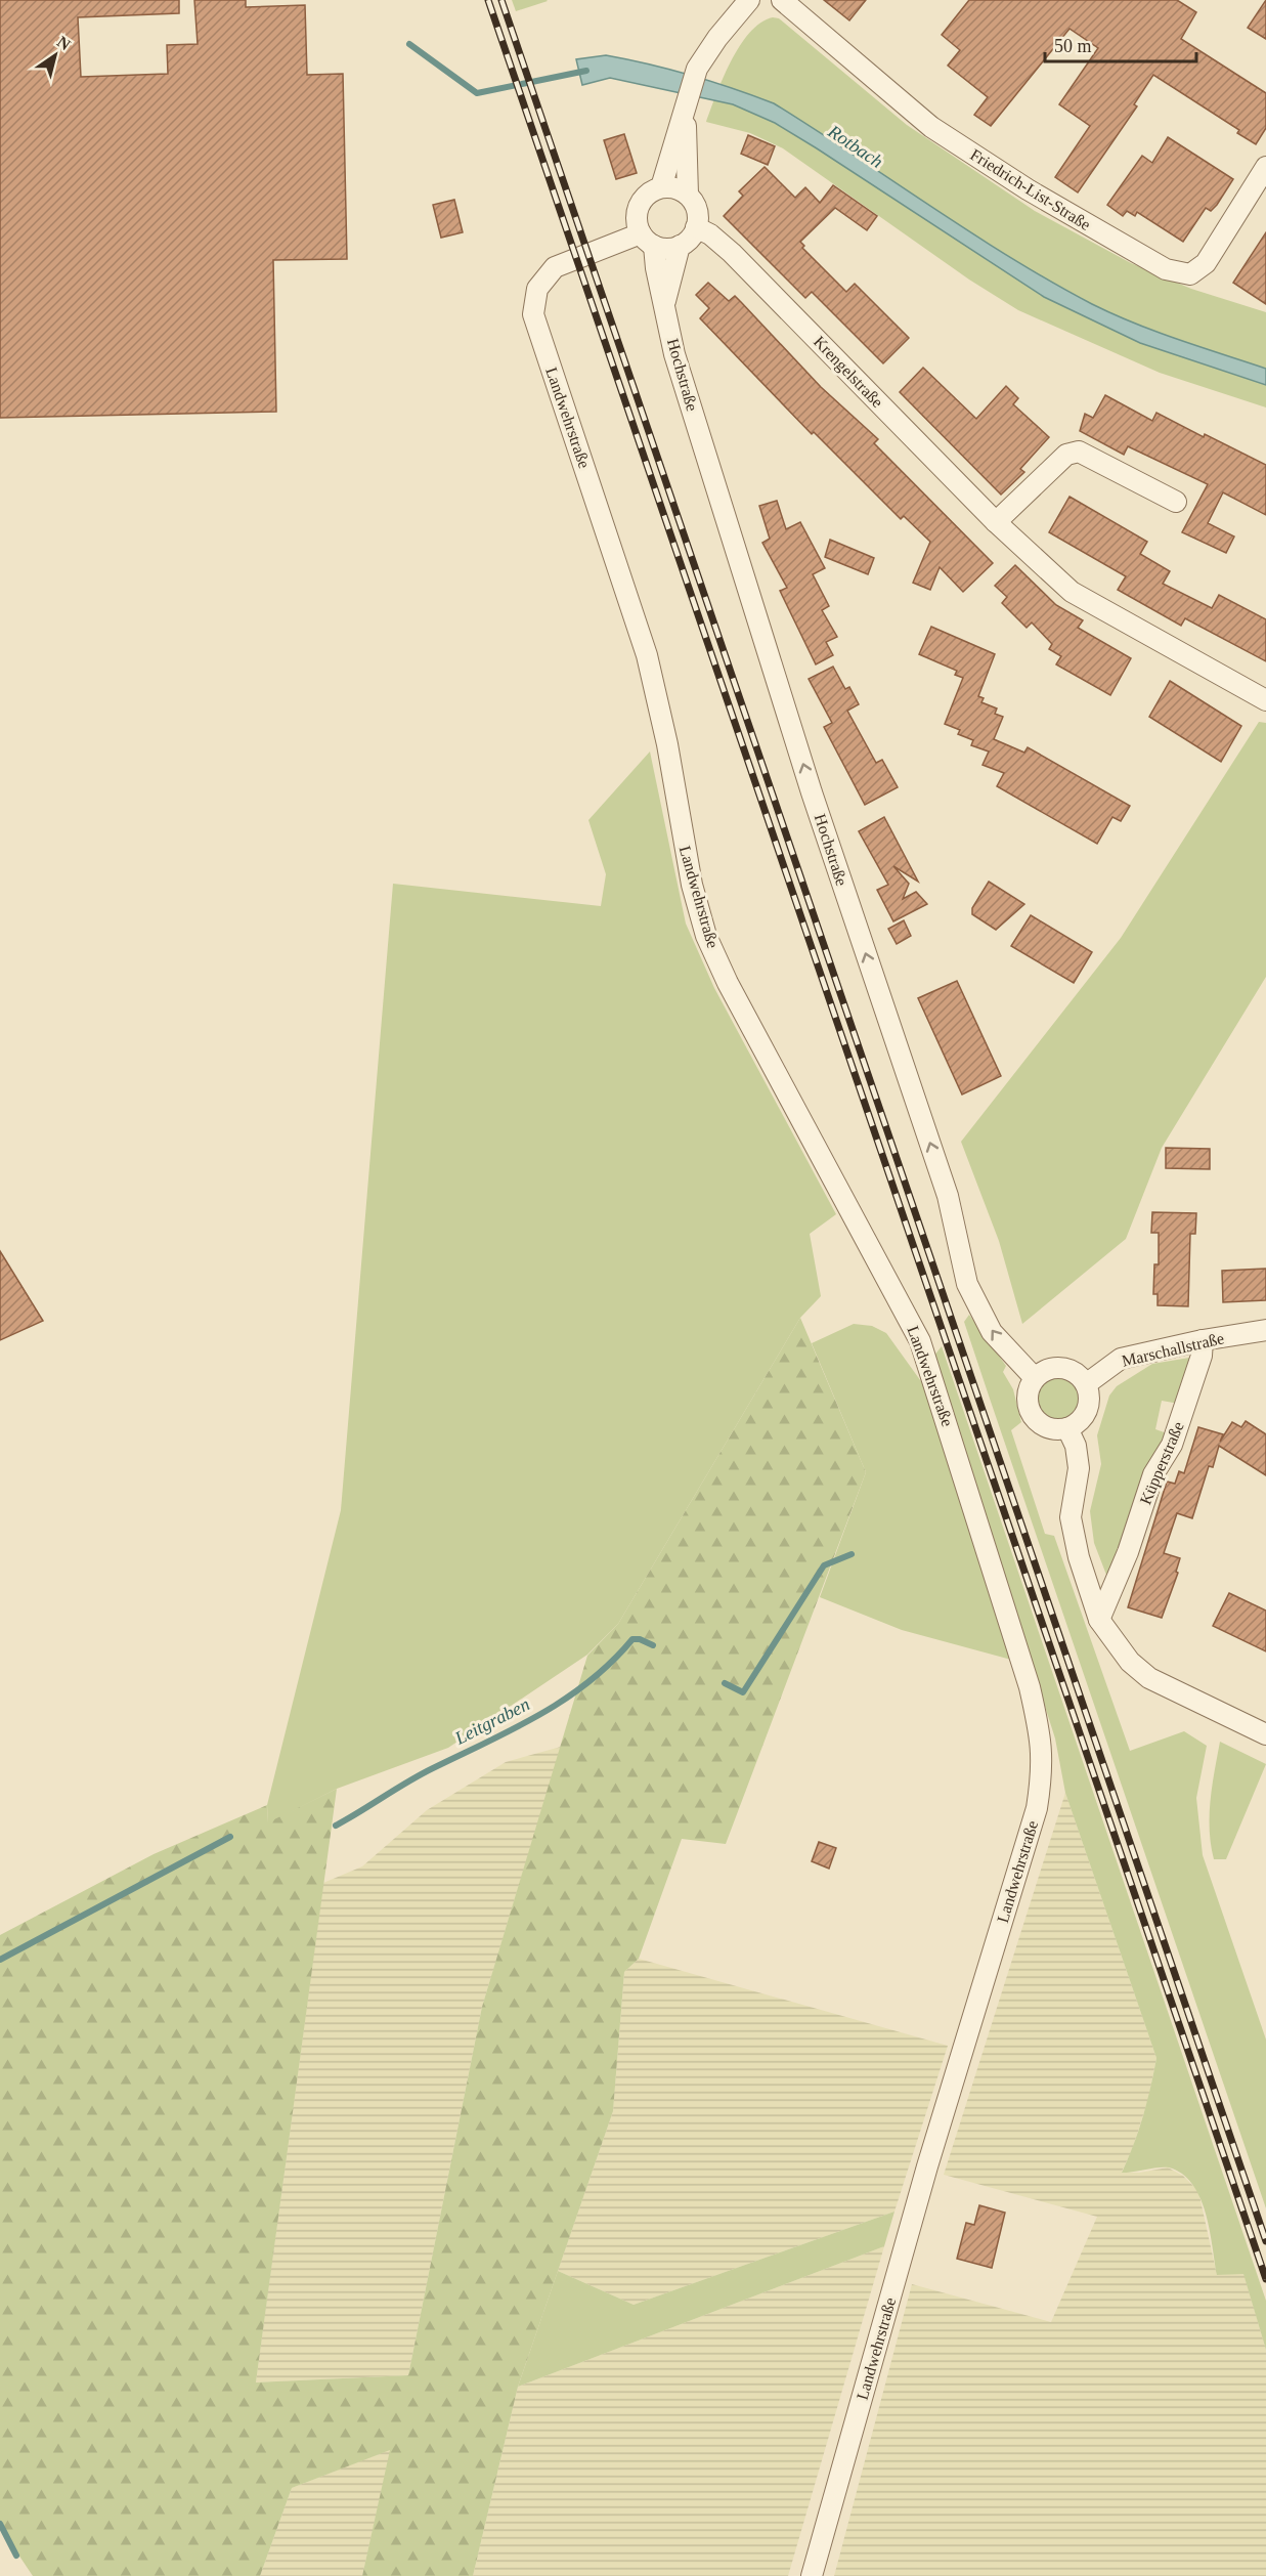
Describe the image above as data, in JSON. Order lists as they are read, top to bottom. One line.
{"streets":{"street":["Friedrich-List-Straße","Krengelstraße","Hochstraße","Landwehrstraße","Marschallstraße","Küpperstraße"]},"crossings":[["Krengelstraße","Hochstraße"],["Krengelstraße","Landwehrstraße"],["Hochstraße","Landwehrstraße"],["Hochstraße","Marschallstraße"],["Marschallstraße","Küpperstraße"]],"one_way":["Hochstraße"],"water":["Rotbach","Leitgraben"],"scale_bar":"50 m","north":"top right"}
